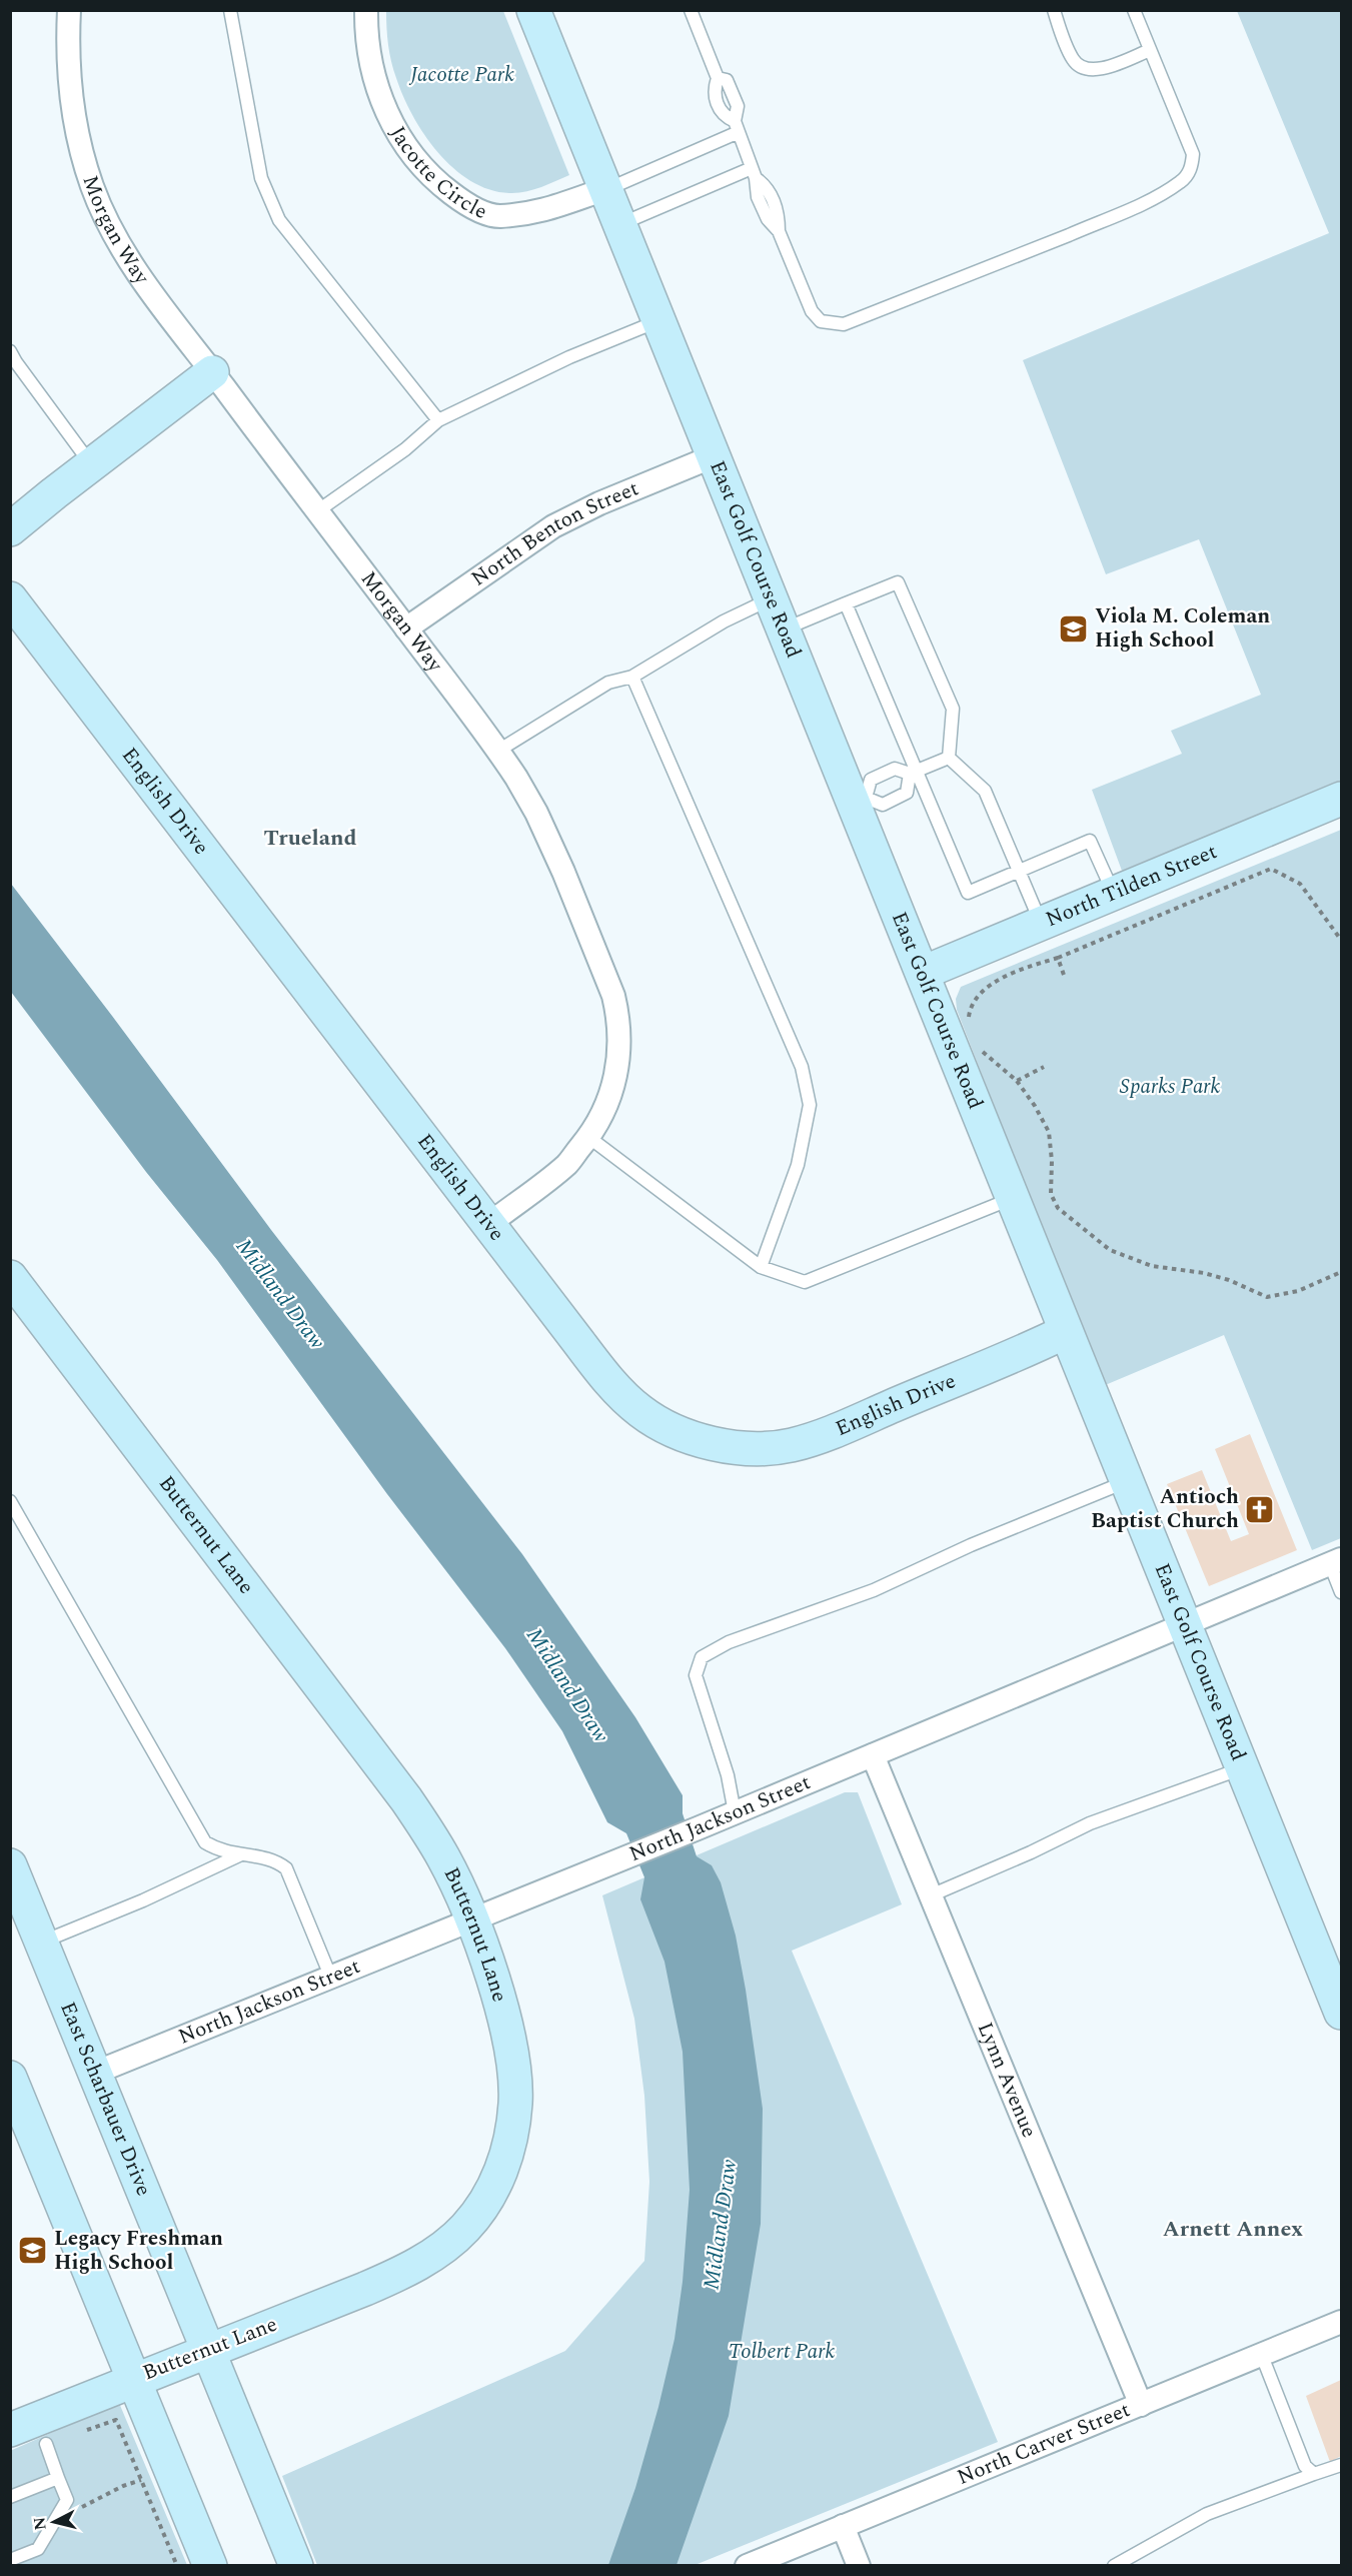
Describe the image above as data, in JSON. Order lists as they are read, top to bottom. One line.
{"streets":{"street":["Jacotte Circle","Morgan Way","North Benton Street","East Golf Course Road","English Drive","North Tilden Street","Butternut Lane","North Jackson Street","Lynn Avenue","East Scharbauer Drive","North Carver Street"]},"crossings":[["Jacotte Circle","East Golf Course Road"],["Morgan Way","North Benton Street"],["Morgan Way","English Drive"],["North Benton Street","East Golf Course Road"],["East Golf Course Road","English Drive"],["East Golf Course Road","North Tilden Street"],["East Golf Course Road","North Jackson Street"],["Butternut Lane","North Jackson Street"],["Butternut Lane","East Scharbauer Drive"],["North Jackson Street","Lynn Avenue"],["North Jackson Street","East Scharbauer Drive"],["Lynn Avenue","North Carver Street"]],"districts":["Trueland","Arnett Annex"],"water":["Midland Draw"],"parks":["Jacotte Park","Sparks Park","Tolbert Park"],"places":{"school or university":["Viola M. Coleman High School","Legacy Freshman High School"],"church":["Antioch Baptist Church"]},"north":"left"}
